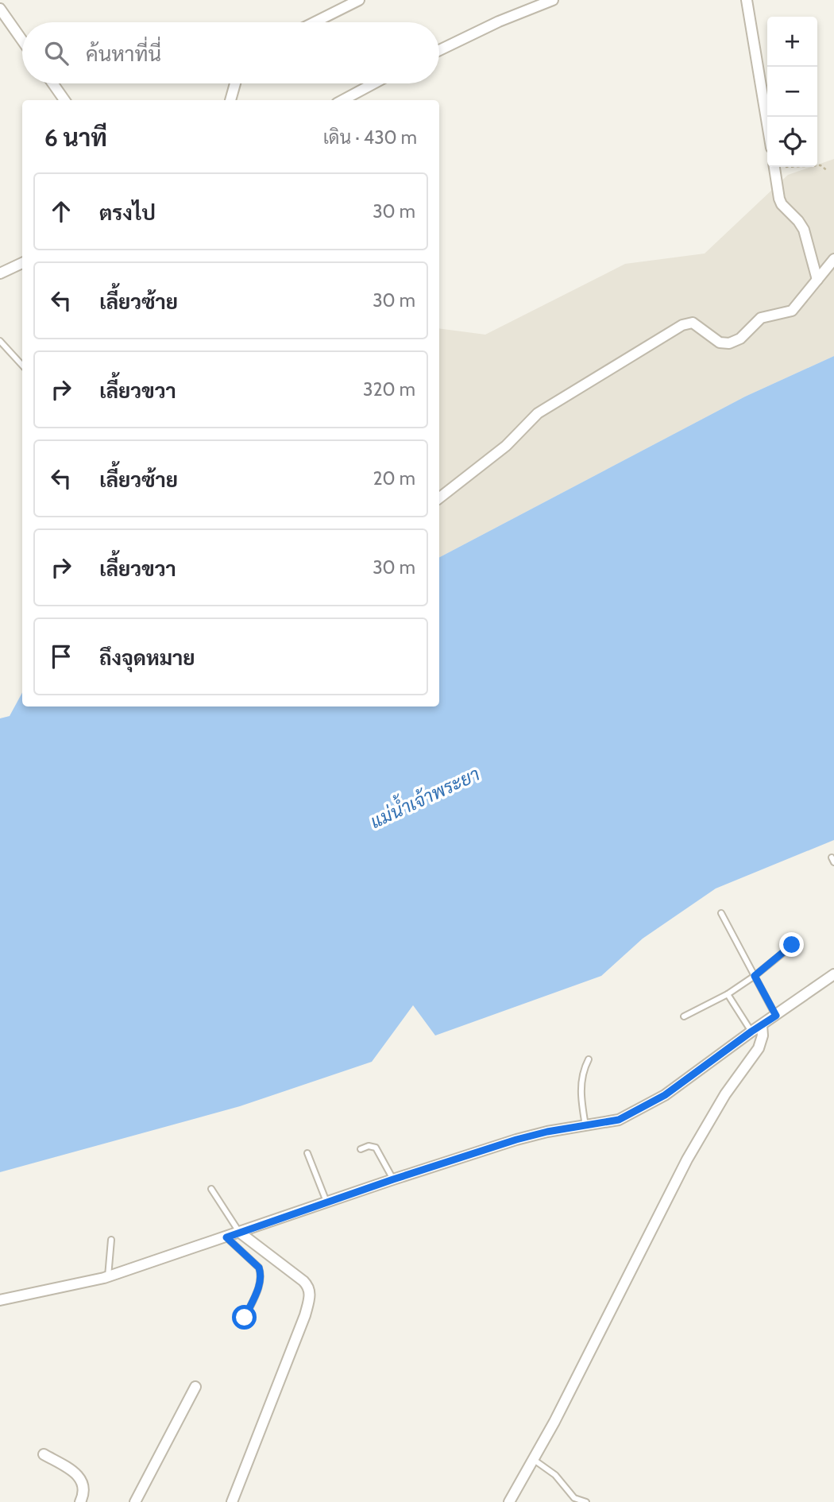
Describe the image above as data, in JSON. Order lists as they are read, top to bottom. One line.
{"water":["แม่น้ำเจ้าพระยา"],"page":{"map_buttons":["+","−"],"search":"ค้นหาที่นี่","heading":["6 นาที","เดิน · 430 m"],"list":[["ตรงไป","30 m"],["เลี้ยวซ้าย","30 m"],["เลี้ยวขวา","320 m"],["เลี้ยวซ้าย","20 m"],["เลี้ยวขวา","30 m"],"ถึงจุดหมาย"]}}
